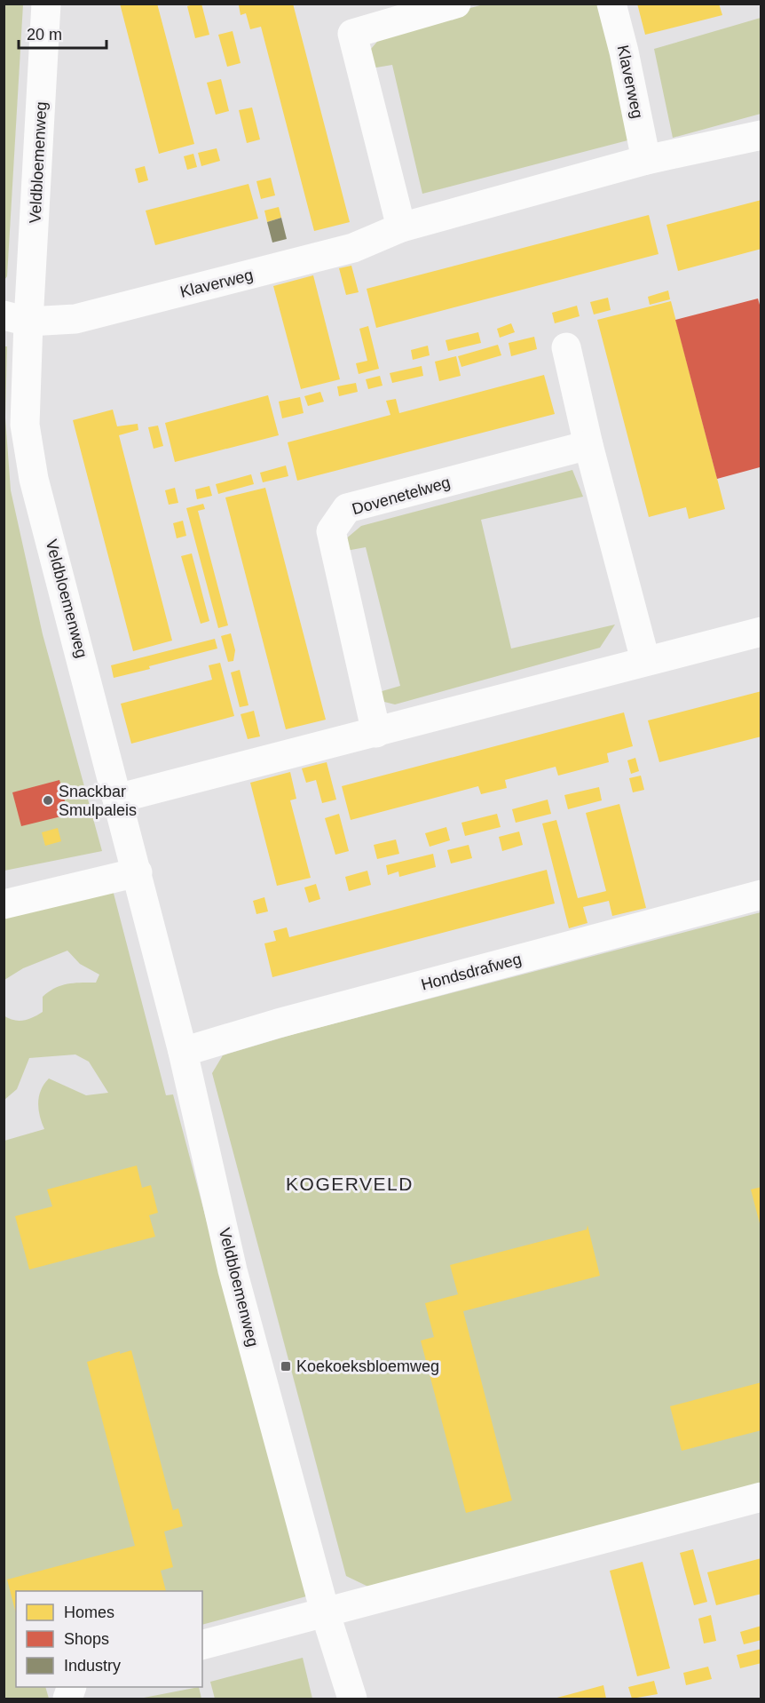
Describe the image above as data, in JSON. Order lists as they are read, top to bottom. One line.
{"streets":{"street":["Klaverweg","Veldbloemenweg","Dovenetelweg","Hondsdrafweg"]},"crossings":[["Klaverweg","Veldbloemenweg"],["Veldbloemenweg","Hondsdrafweg"]],"districts":["KOGERVELD"],"places":{"other":["Snackbar Smulpaleis"],"transit":["Koekoeksbloemweg"]},"legend":["Homes","Shops","Industry"],"scale_bar":"20 m"}
